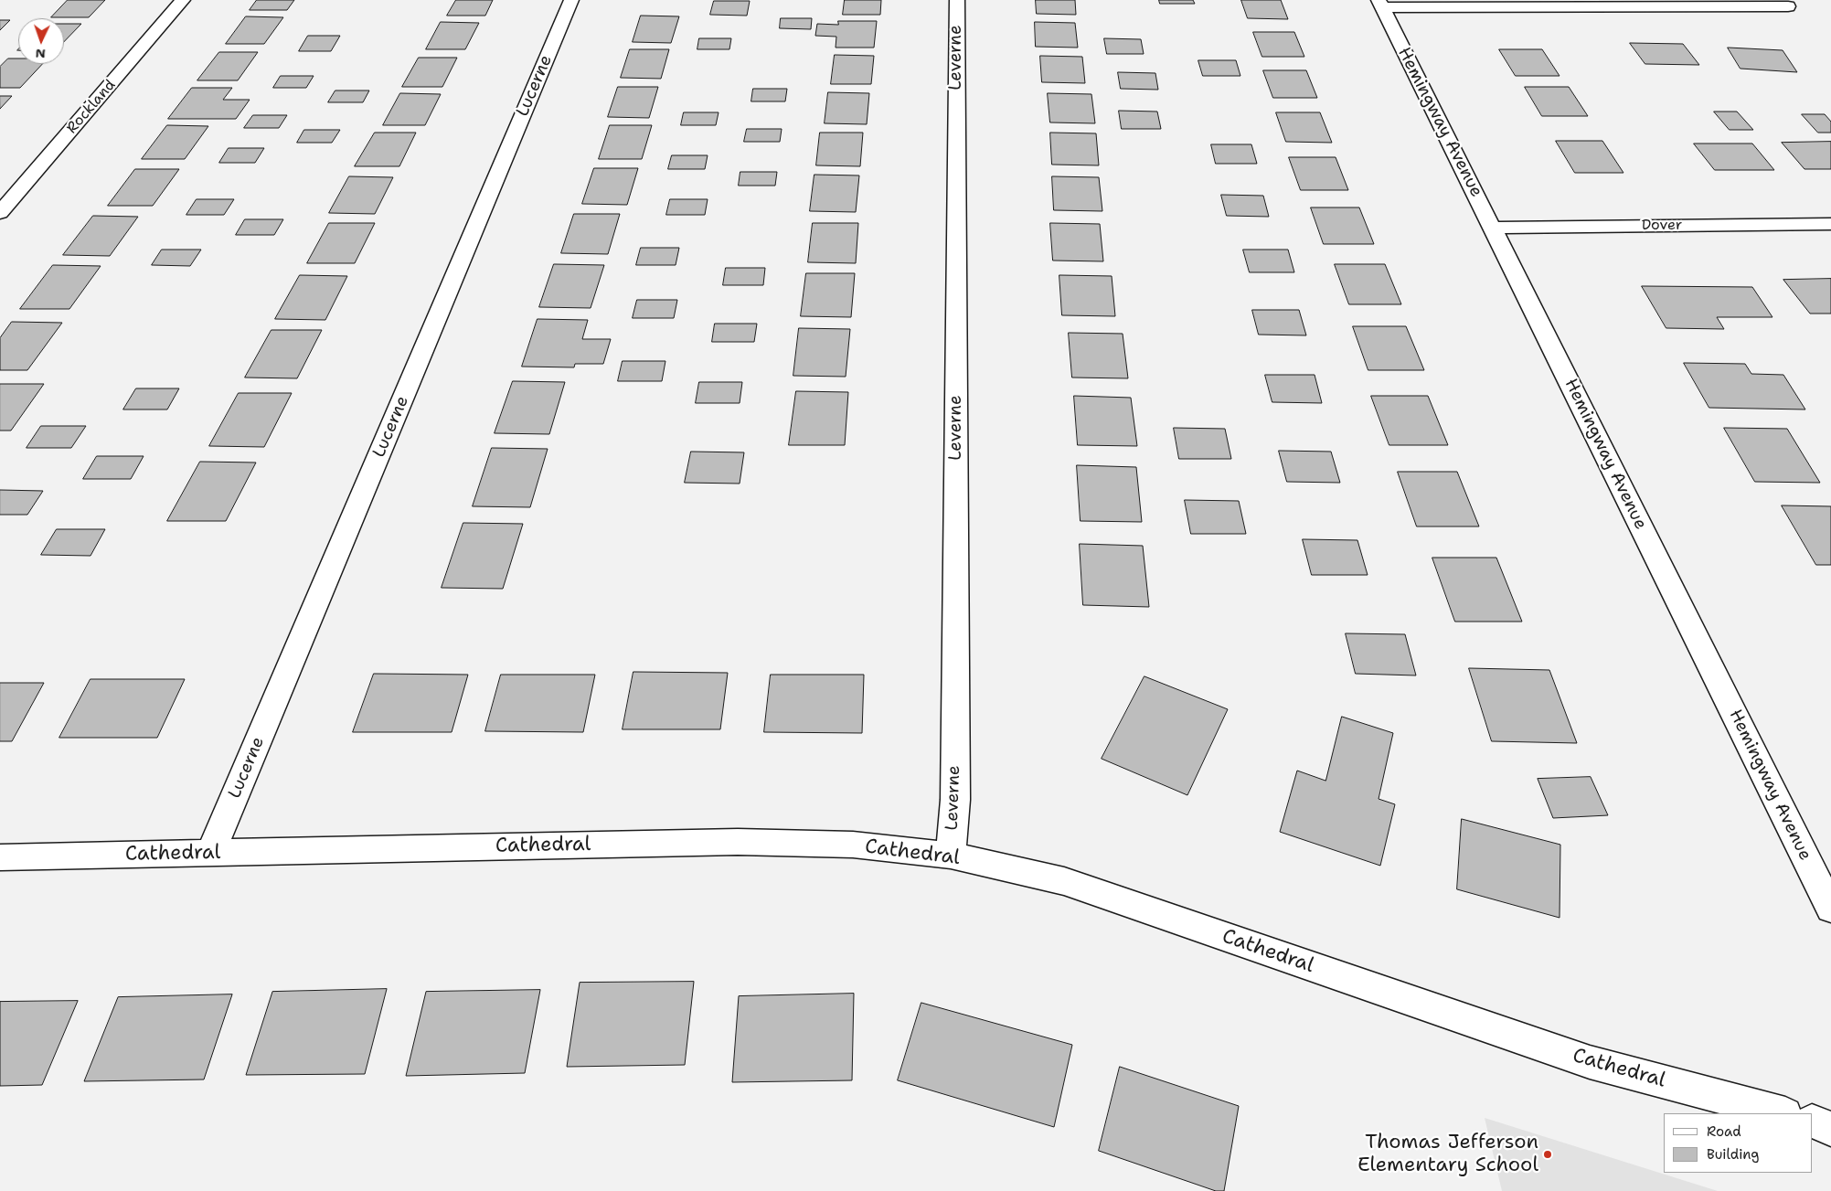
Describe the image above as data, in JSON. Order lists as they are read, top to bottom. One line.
{"streets":{"street":["Leverne","Lucerne","Rockland","Hemingway Avenue","Dover","Cathedral"]},"crossings":[["Leverne","Cathedral"],["Lucerne","Cathedral"],["Hemingway Avenue","Dover"]],"places":["Thomas Jefferson Elementary School"],"legend":["Road","Building"],"north":"bottom"}
